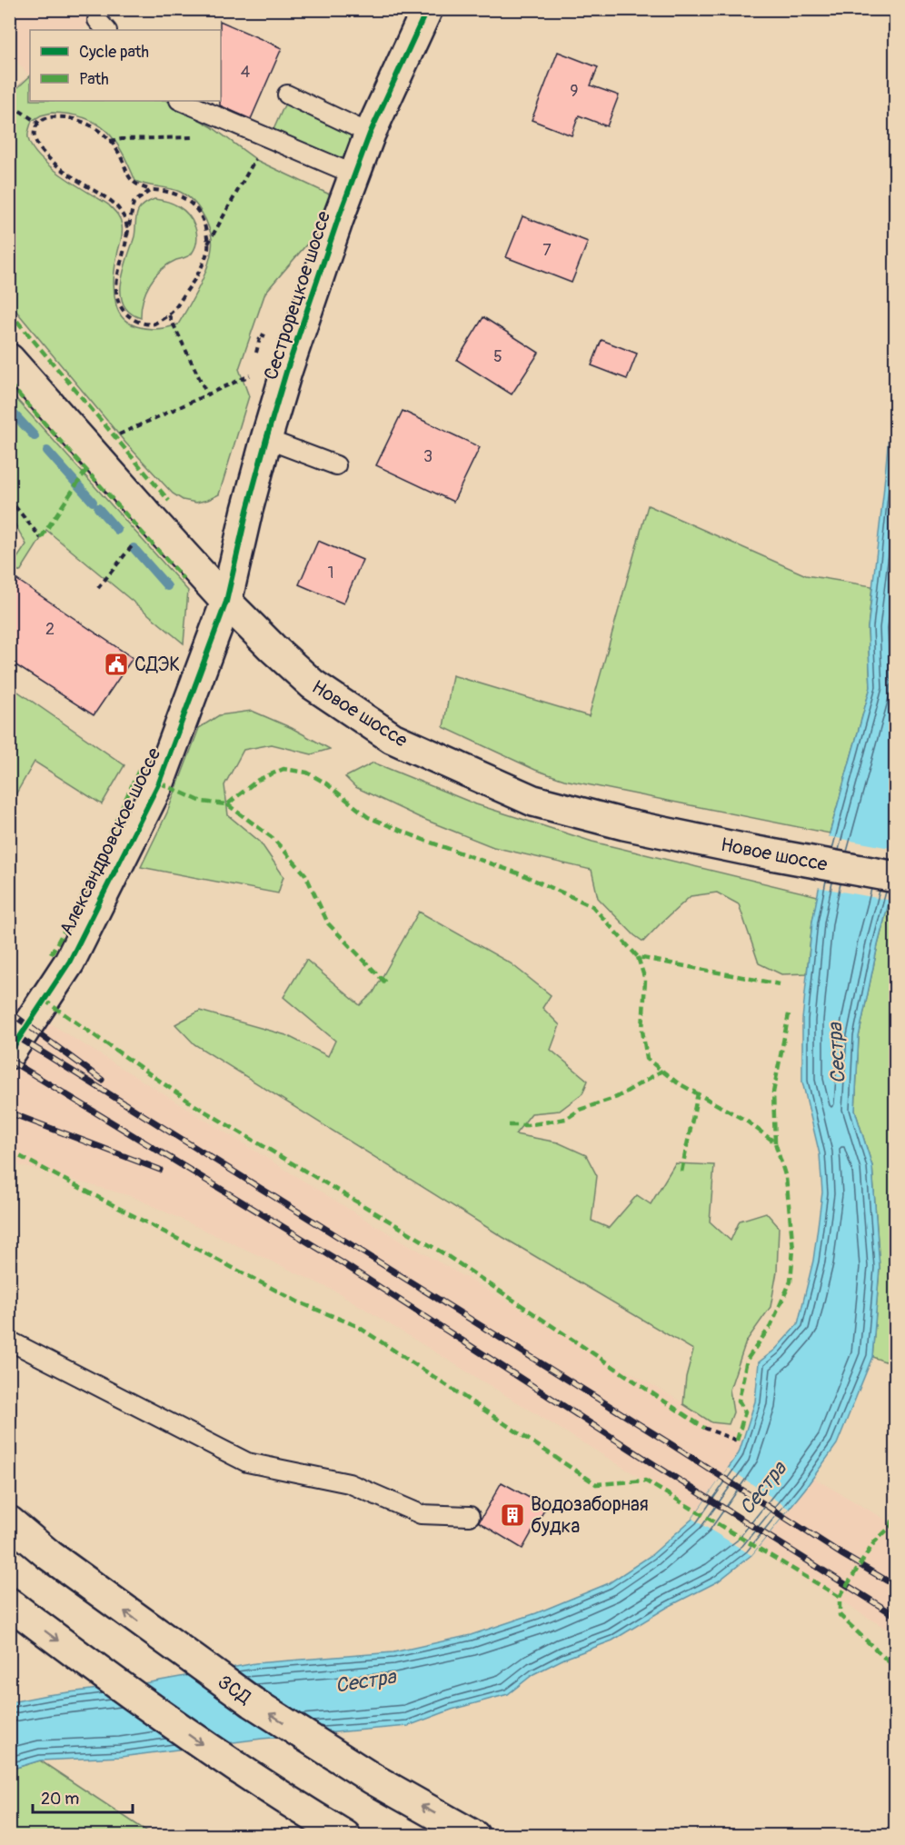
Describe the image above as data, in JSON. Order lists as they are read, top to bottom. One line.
{"streets":{"main road":["Сестрорецкое шоссе","Новое шоссе","Александровское шоссе","ЗСД"]},"crossings":[["Сестрорецкое шоссе","Новое шоссе"],["Сестрорецкое шоссе","Александровское шоссе"],["Новое шоссе","Александровское шоссе"]],"water":["Сестра"],"places":{"public building":["СДЭК"],"building":["Водозаборная будка"]},"house_numbers":["4","9","7","5","3","1","2"],"legend":["Cycle path","Path"],"scale_bar":"20 m"}
